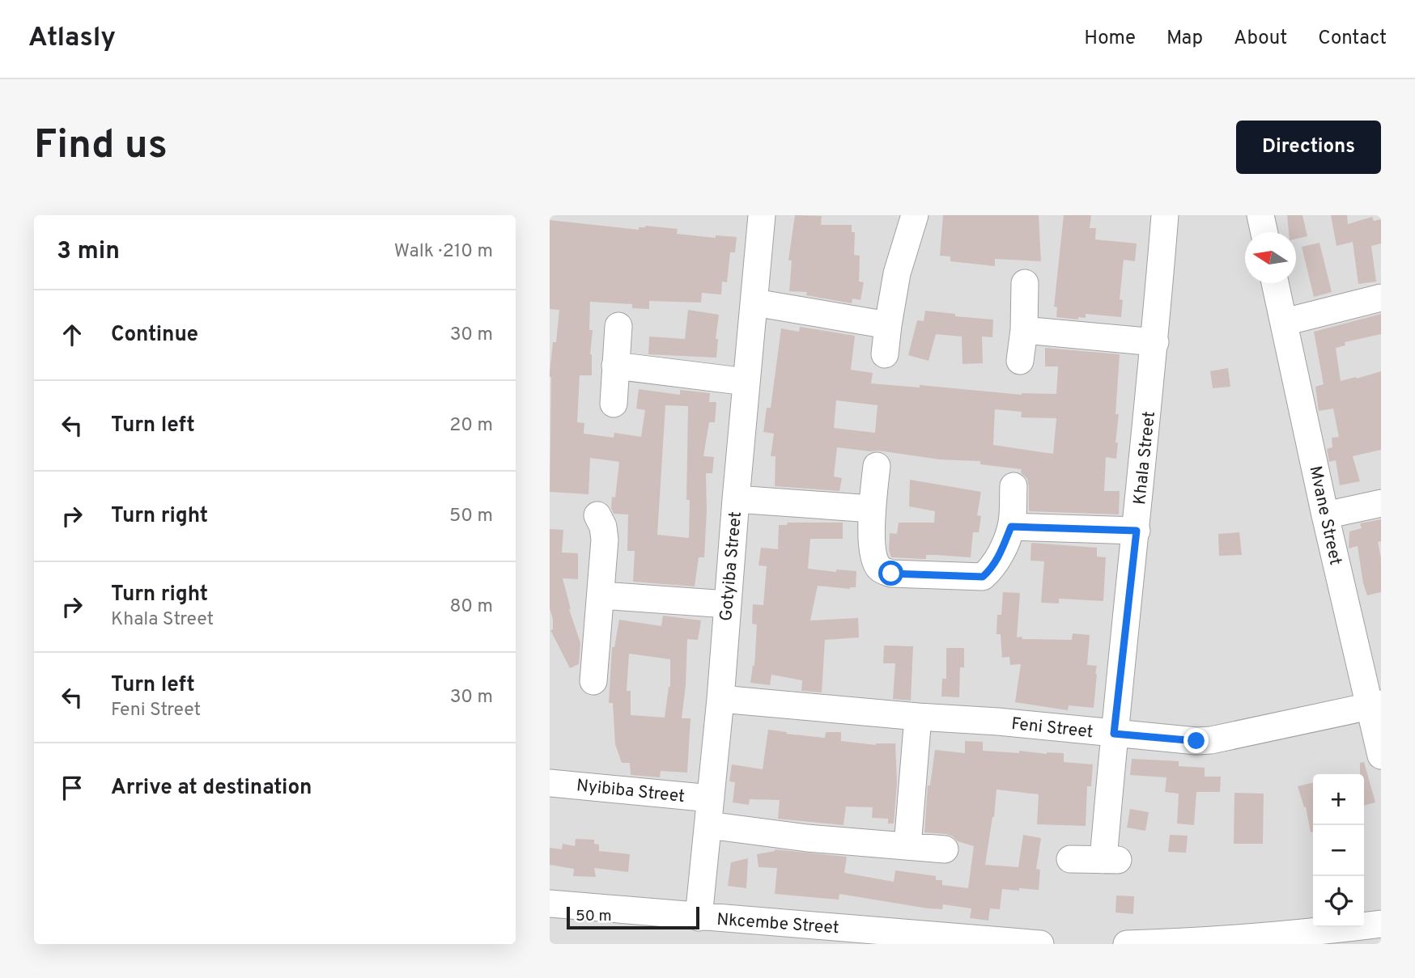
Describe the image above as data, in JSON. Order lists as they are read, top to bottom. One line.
{"streets":{"street":["Khala Street","Mvane Street","Gotyiba Street","Feni Street","Nyibiba Street","Nkcembe Street"]},"crossings":[["Khala Street","Feni Street"],["Mvane Street","Feni Street"],["Gotyiba Street","Feni Street"],["Gotyiba Street","Nyibiba Street"],["Gotyiba Street","Nkcembe Street"]],"scale_bar":"50 m","north":"left","page":{"header":"Atlasly","nav":["Home","Map","About","Contact"],"buttons":"Directions","title":"Find us","heading":["3 min","Walk · 210 m"],"list":[["Continue","30 m"],["Turn left","20 m"],["Turn right","50 m"],["Turn right","Khala Street","80 m"],["Turn left","Feni Street","30 m"],"Arrive at destination"],"map_buttons":["+","−"],"scale":"50 m"}}
